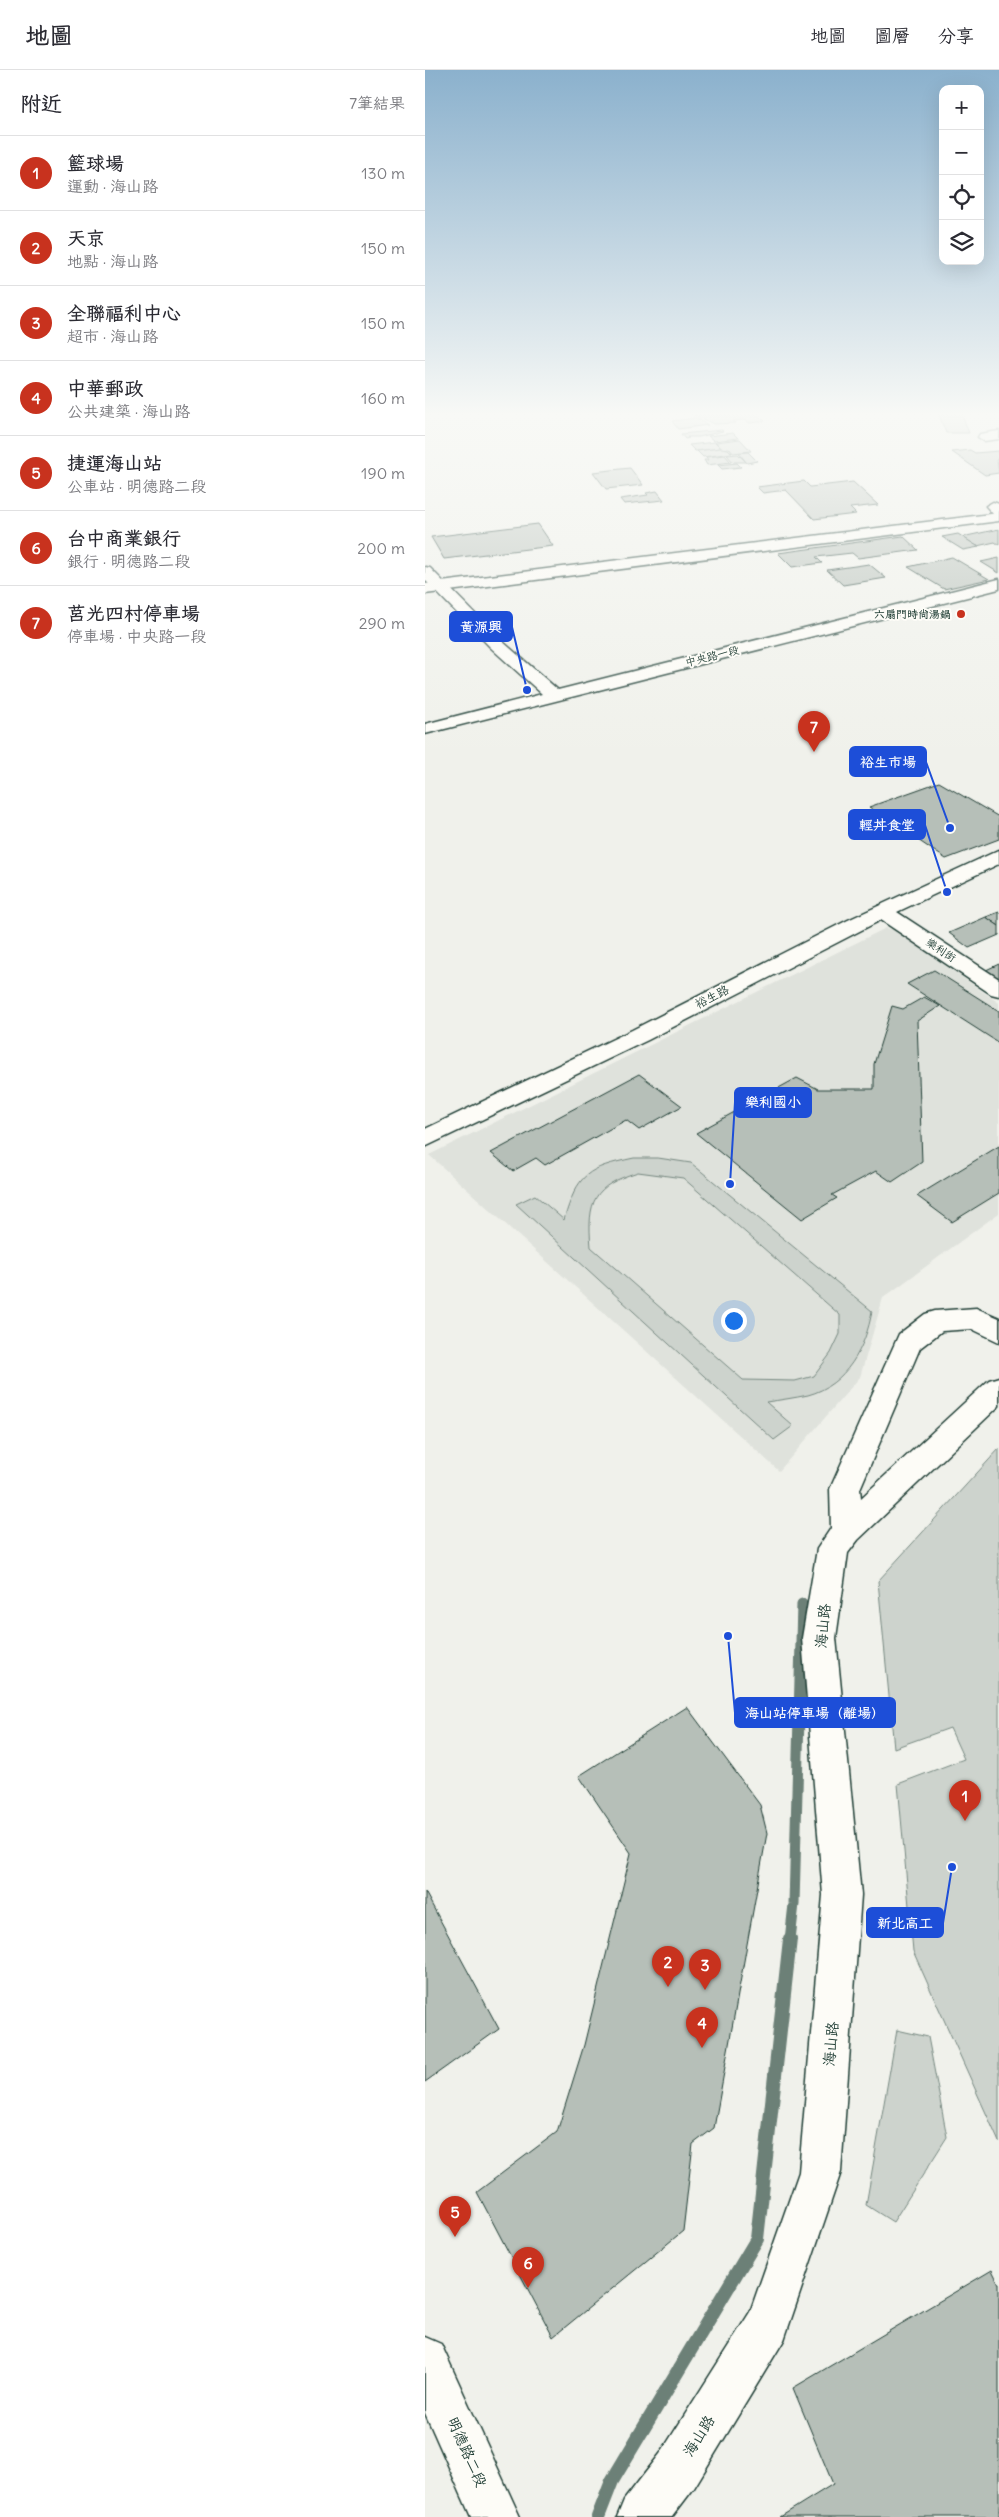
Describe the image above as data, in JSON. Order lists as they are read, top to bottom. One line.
{"streets":{"street":["中央路一段","樂利街","裕生路","海山路","明德路二段"]},"crossings":[["樂利街","裕生路"]],"places":["六扇門時尚湯鍋","黃源興","裕生市場","輕丼食堂","樂利國小","海山站停車場（離場）","新北高工"],"page":{"header":"地圖","nav":["地圖","圖層","分享"],"heading":["附近","7筆結果"],"map_buttons":["+","−"],"list":[{"mark":"1","name":"籃球場","note":"運動 · 海山路","value":"130 m"},{"mark":"2","name":"天京","note":"地點 · 海山路","value":"150 m"},{"mark":"3","name":"全聯福利中心","note":"超市 · 海山路","value":"150 m"},{"mark":"4","name":"中華郵政","note":"公共建築 · 海山路","value":"160 m"},{"mark":"5","name":"捷運海山站","note":"公車站 · 明德路二段","value":"190 m"},{"mark":"6","name":"台中商業銀行","note":"銀行 · 明德路二段","value":"200 m"},{"mark":"7","name":"莒光四村停車場","note":"停車場 · 中央路一段","value":"290 m"}],"pins":["7","1","2","3","4","5","6"]}}
